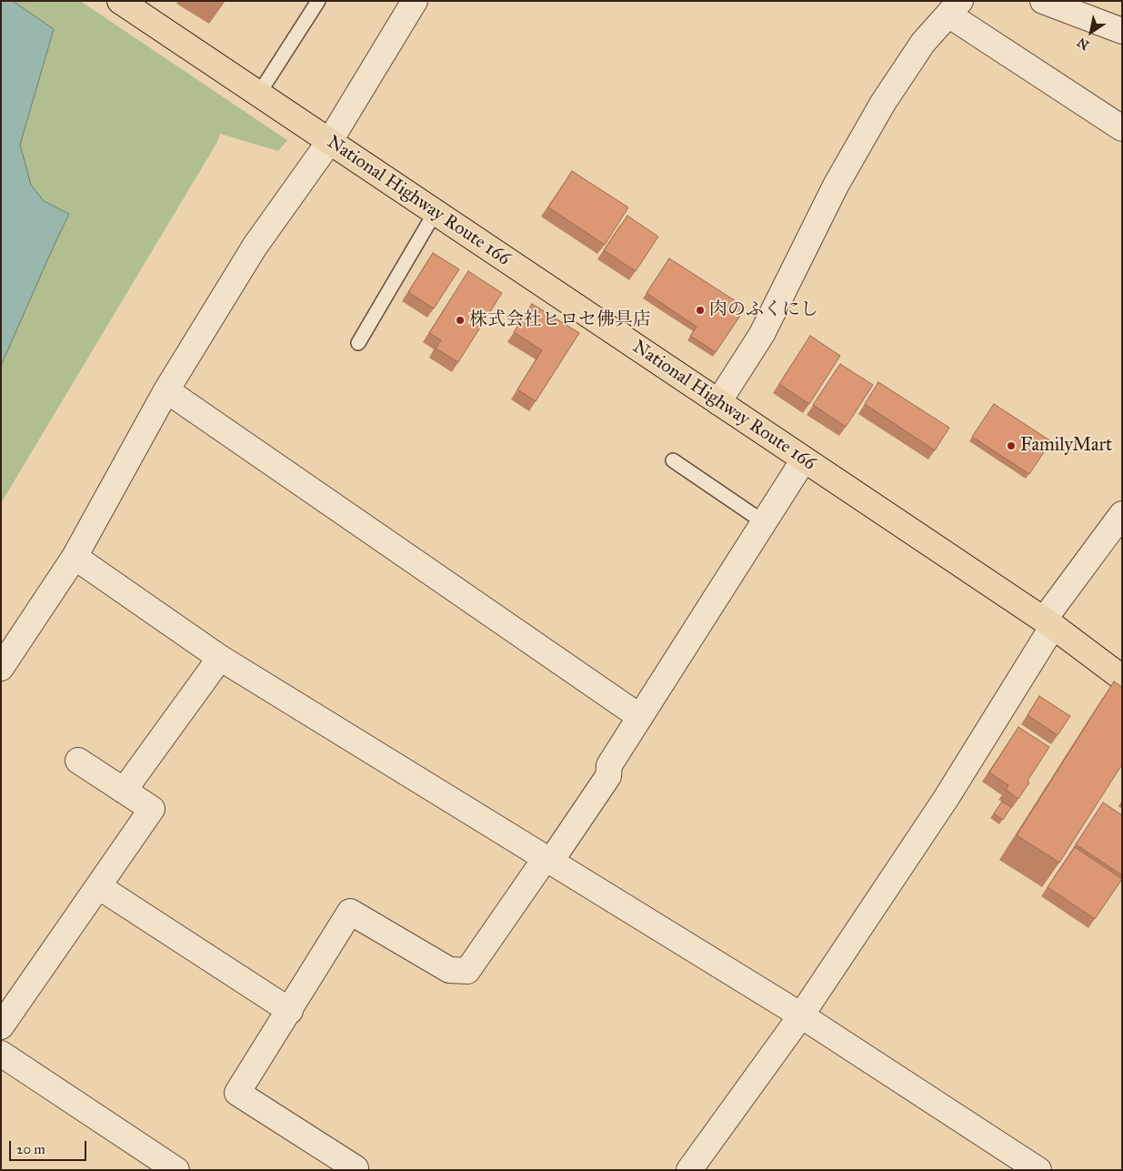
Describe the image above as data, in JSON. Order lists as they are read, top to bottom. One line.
{"streets":{"highway":["National Highway Route 166"]},"places":["肉のふくにし","株式会社ヒロセ佛具店","FamilyMart"],"scale_bar":"20 m","north":"bottom left"}
